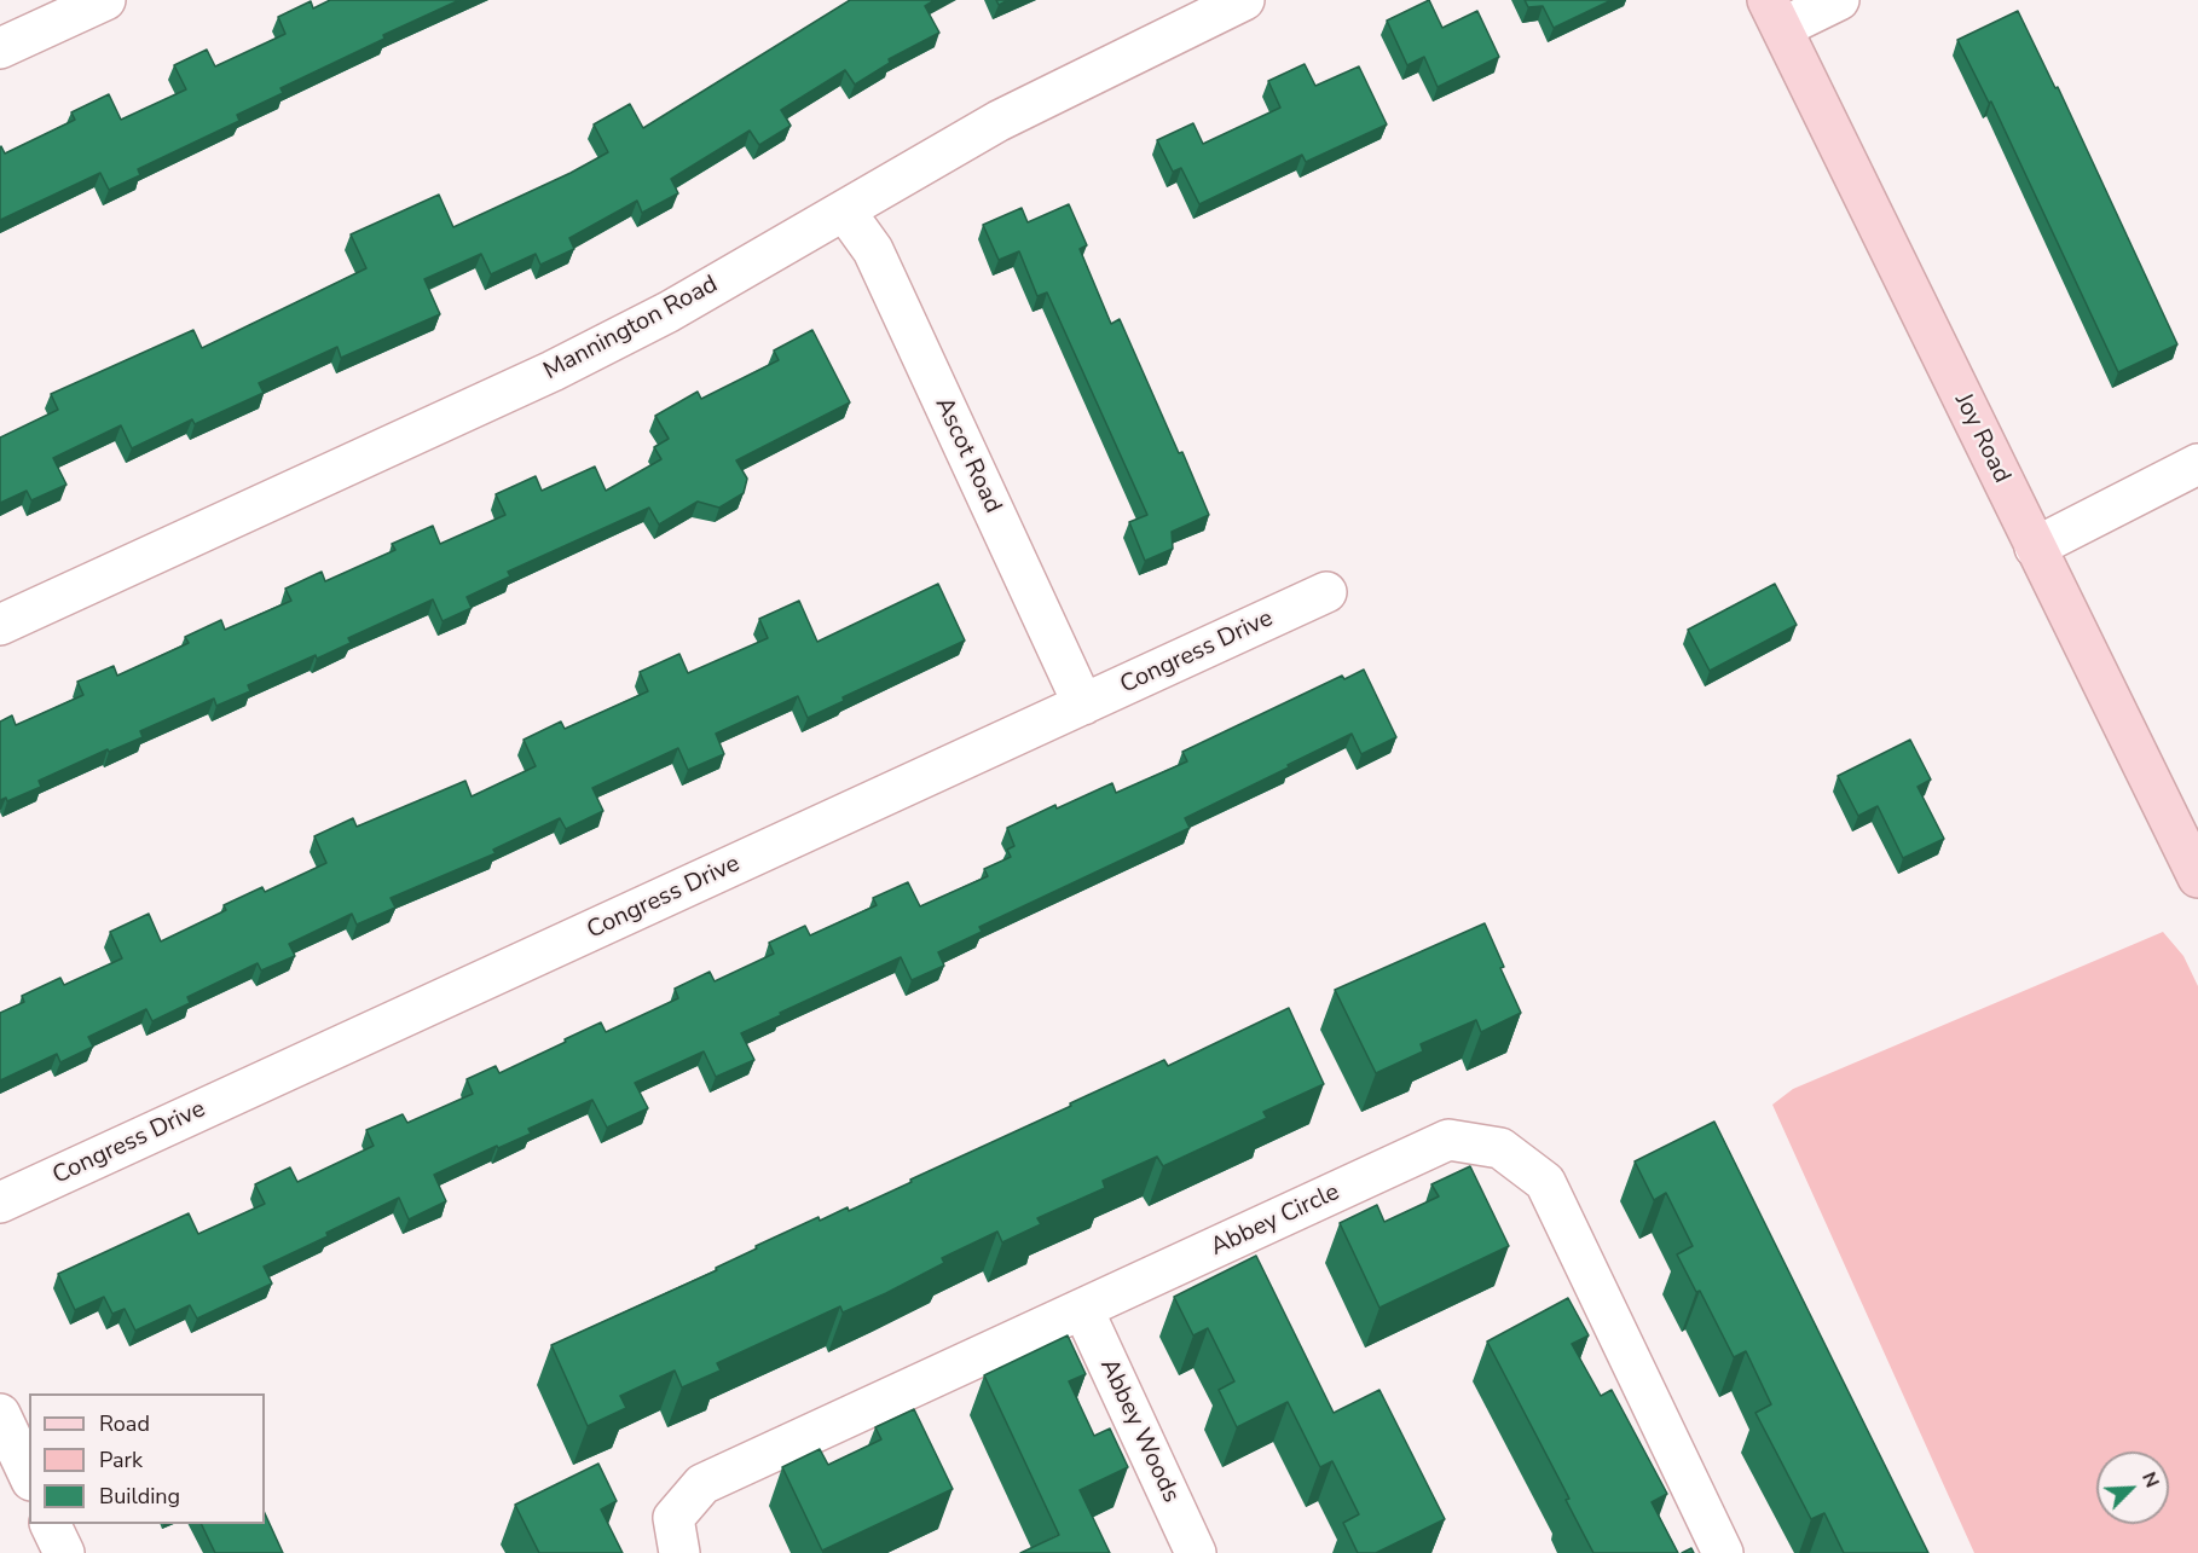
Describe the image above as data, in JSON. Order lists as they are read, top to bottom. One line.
{"streets":{"street":["Mannington Road","Joy Road","Ascot Road","Congress Drive","Abbey Circle","Abbey Woods"]},"crossings":[["Mannington Road","Ascot Road"],["Ascot Road","Congress Drive"],["Abbey Circle","Abbey Woods"]],"legend":["Road","Park","Building"],"north":"top right"}
